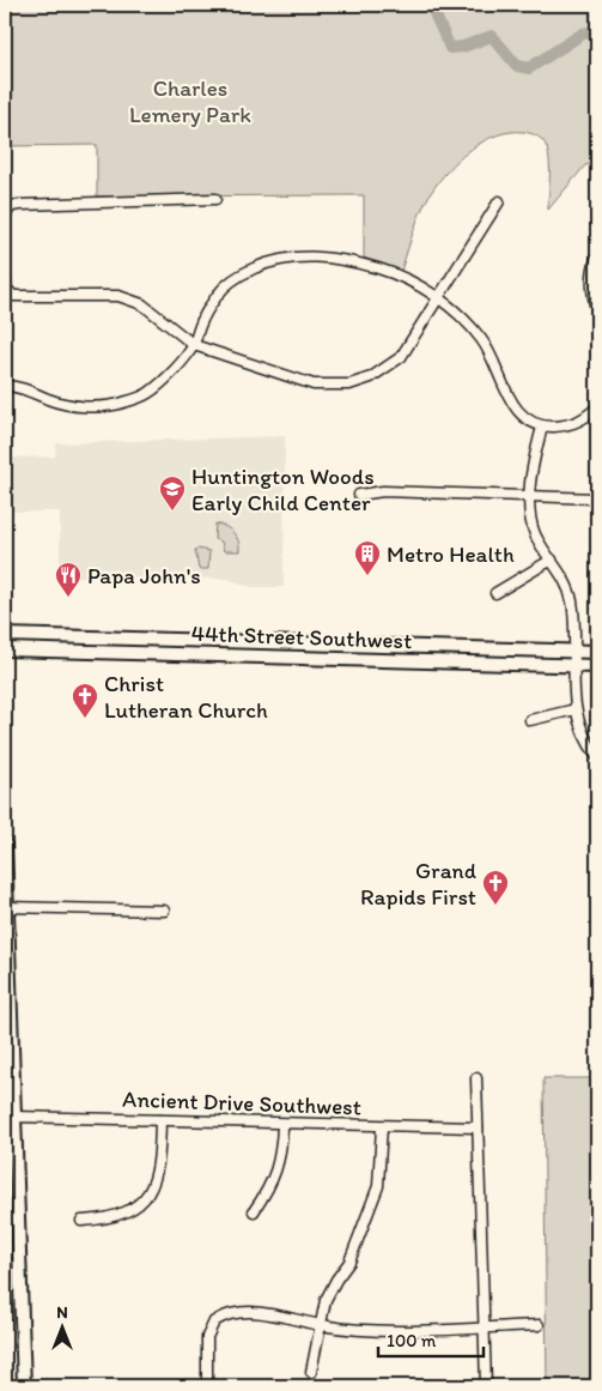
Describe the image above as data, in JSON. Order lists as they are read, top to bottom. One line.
{"streets":{"main road":["44th Street Southwest"],"street":["Ancient Drive Southwest"]},"parks":["Charles Lemery Park"],"places":{"school or university":["Huntington Woods Early Child Center"],"building":["Metro Health"],"restaurant":["Papa John's"],"church":["Christ Lutheran Church","Grand Rapids First"]},"scale_bar":"100 m","north":"top"}
